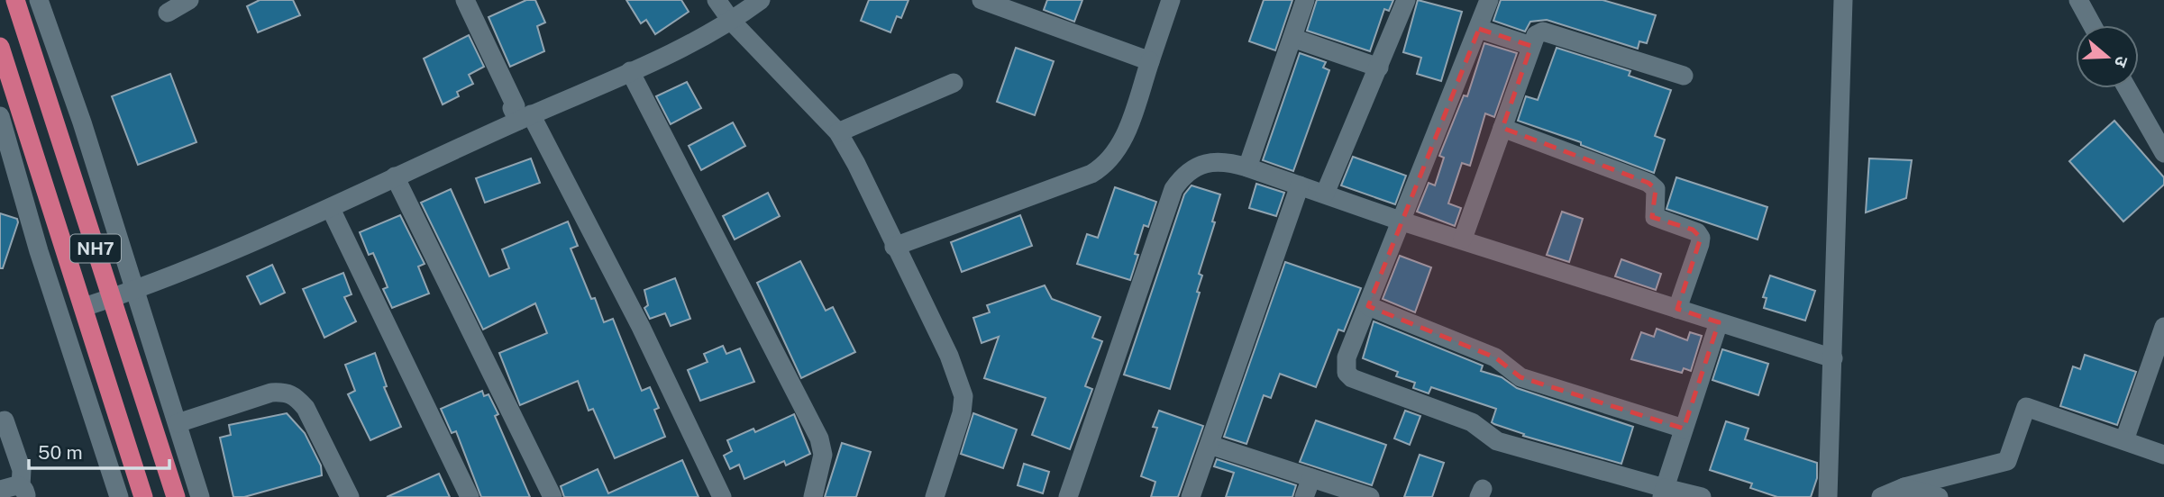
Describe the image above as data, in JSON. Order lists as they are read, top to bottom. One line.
{"streets":{"highway":["NH7"]},"scale_bar":"50 m","north":"right"}
